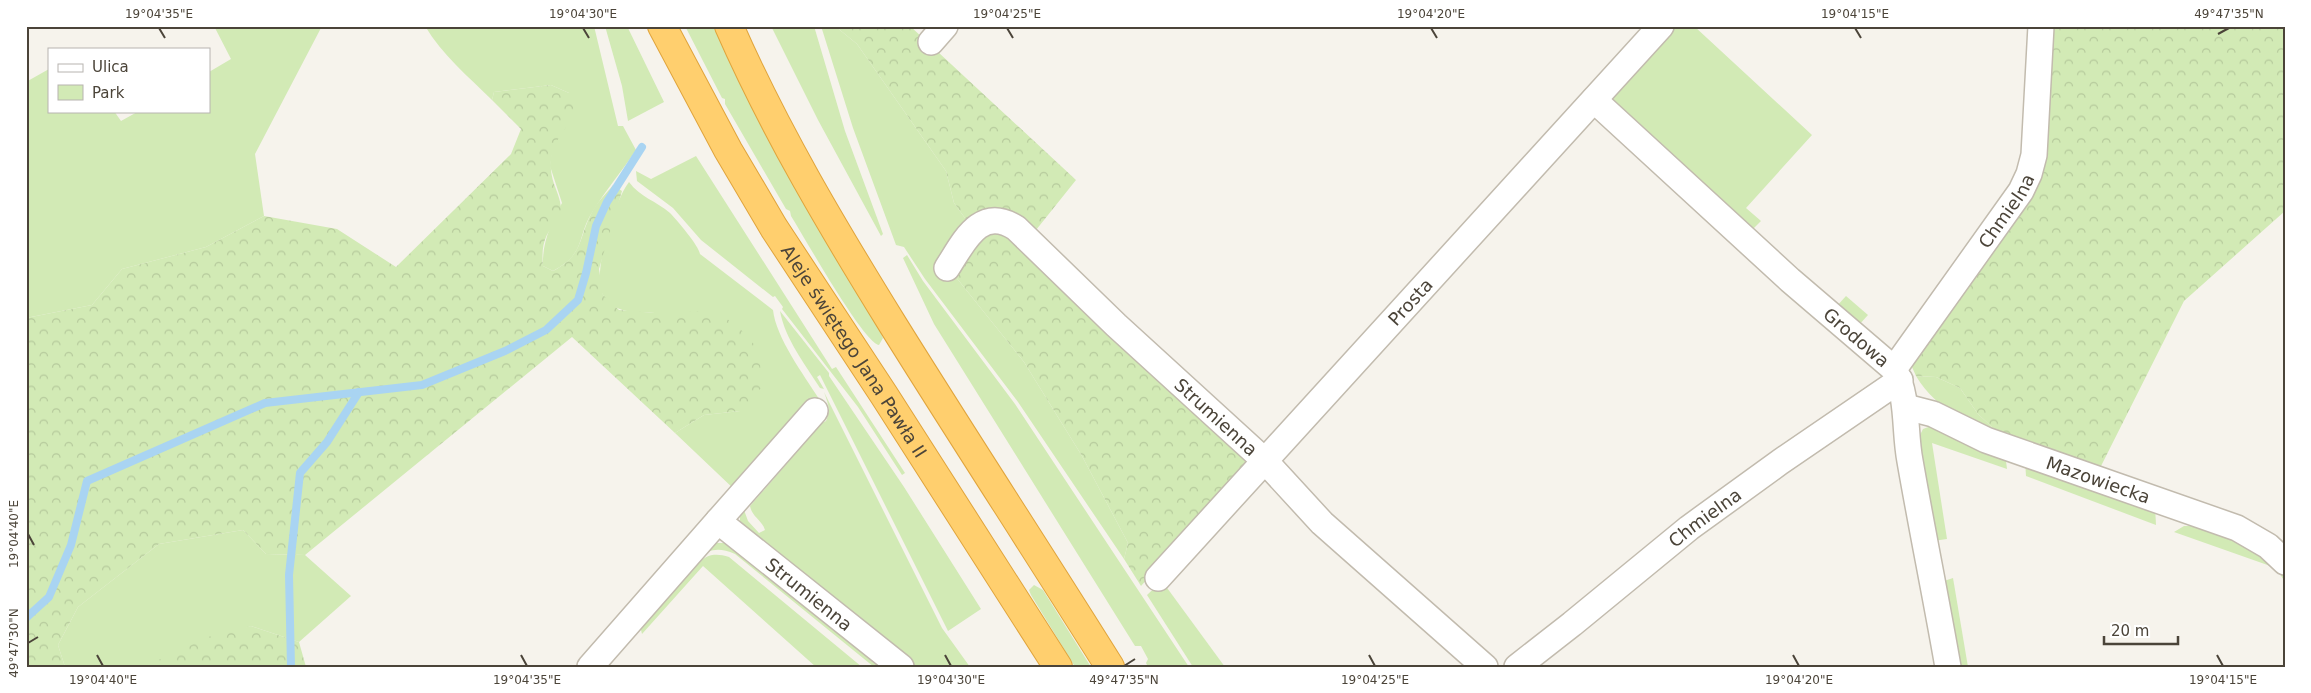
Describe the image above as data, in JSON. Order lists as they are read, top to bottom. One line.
{"streets":{"highway":["Aleje świętego Jana Pawła II"],"street":["Chmielna","Prosta","Grodowa","Strumienna","Mazowiecka"]},"crossings":[["Chmielna","Grodowa"],["Prosta","Grodowa"],["Prosta","Strumienna"],["Grodowa","Mazowiecka"]],"legend":["Ulica","Park"],"scale_bar":"20 m","coordinates":["19°04'35\"E","19°04'30\"E","19°04'25\"E","19°04'20\"E","19°04'15\"E","49°47'35\"N","19°04'40\"E","49°47'30\"N"]}
